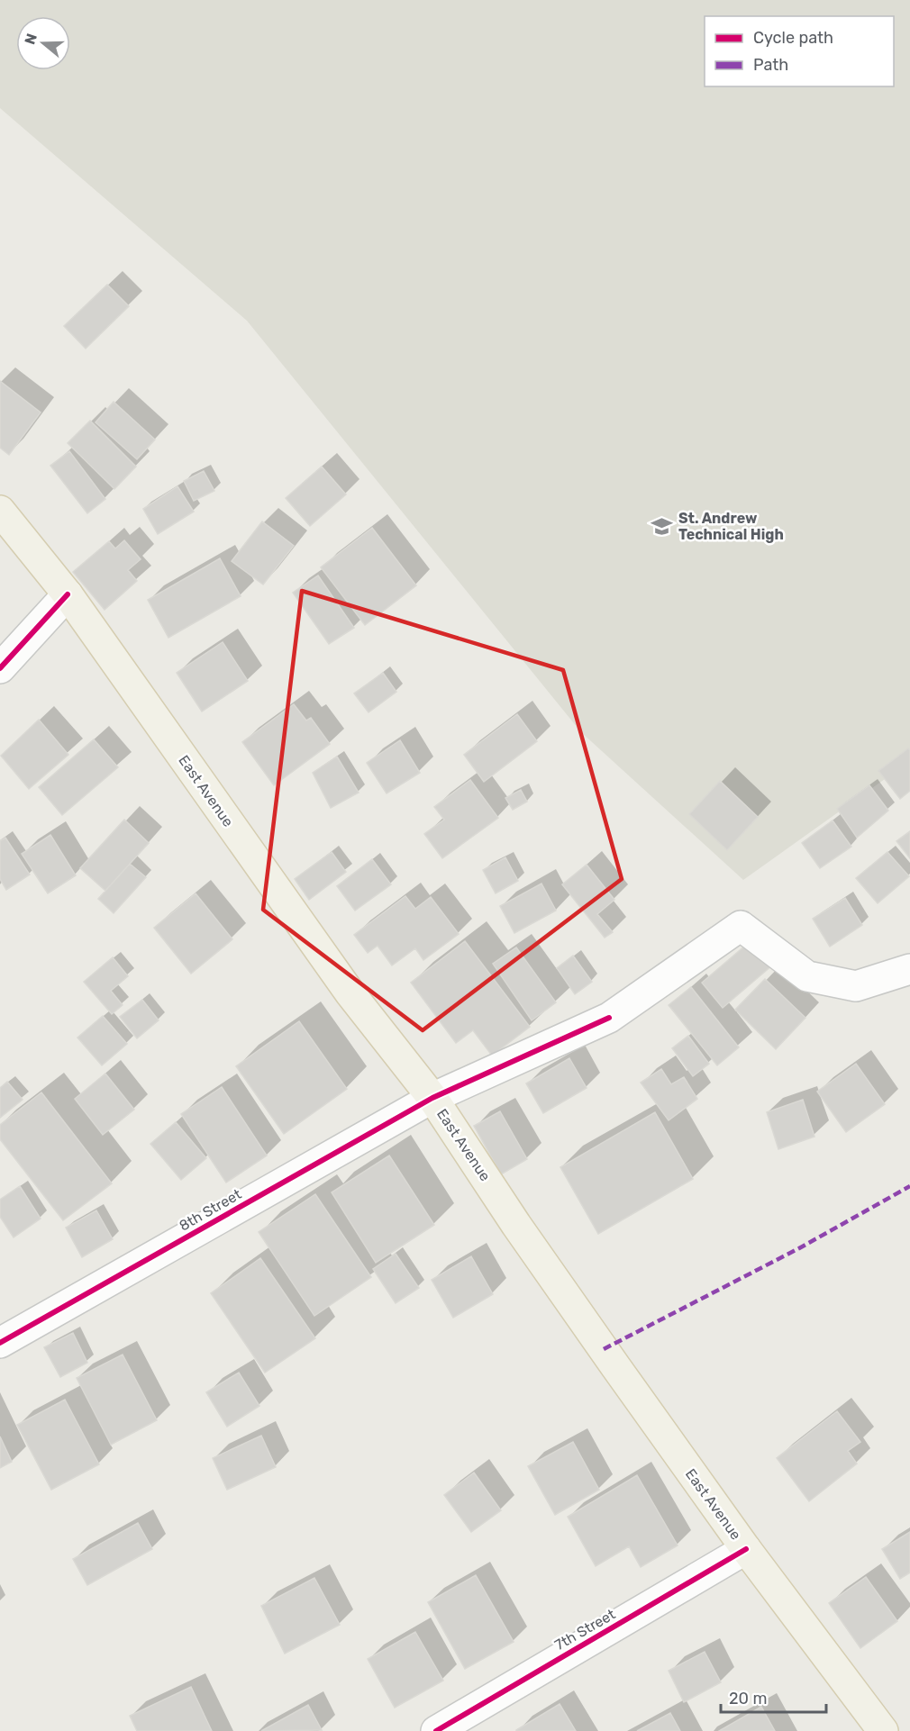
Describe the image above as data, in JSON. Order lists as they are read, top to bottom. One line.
{"streets":{"main road":["East Avenue"],"street":["8th Street","7th Street"]},"crossings":[["East Avenue","8th Street"],["East Avenue","7th Street"]],"places":{"school or university":["St. Andrew Technical High"]},"legend":["Cycle path","Path"],"scale_bar":"20 m","north":"left"}
